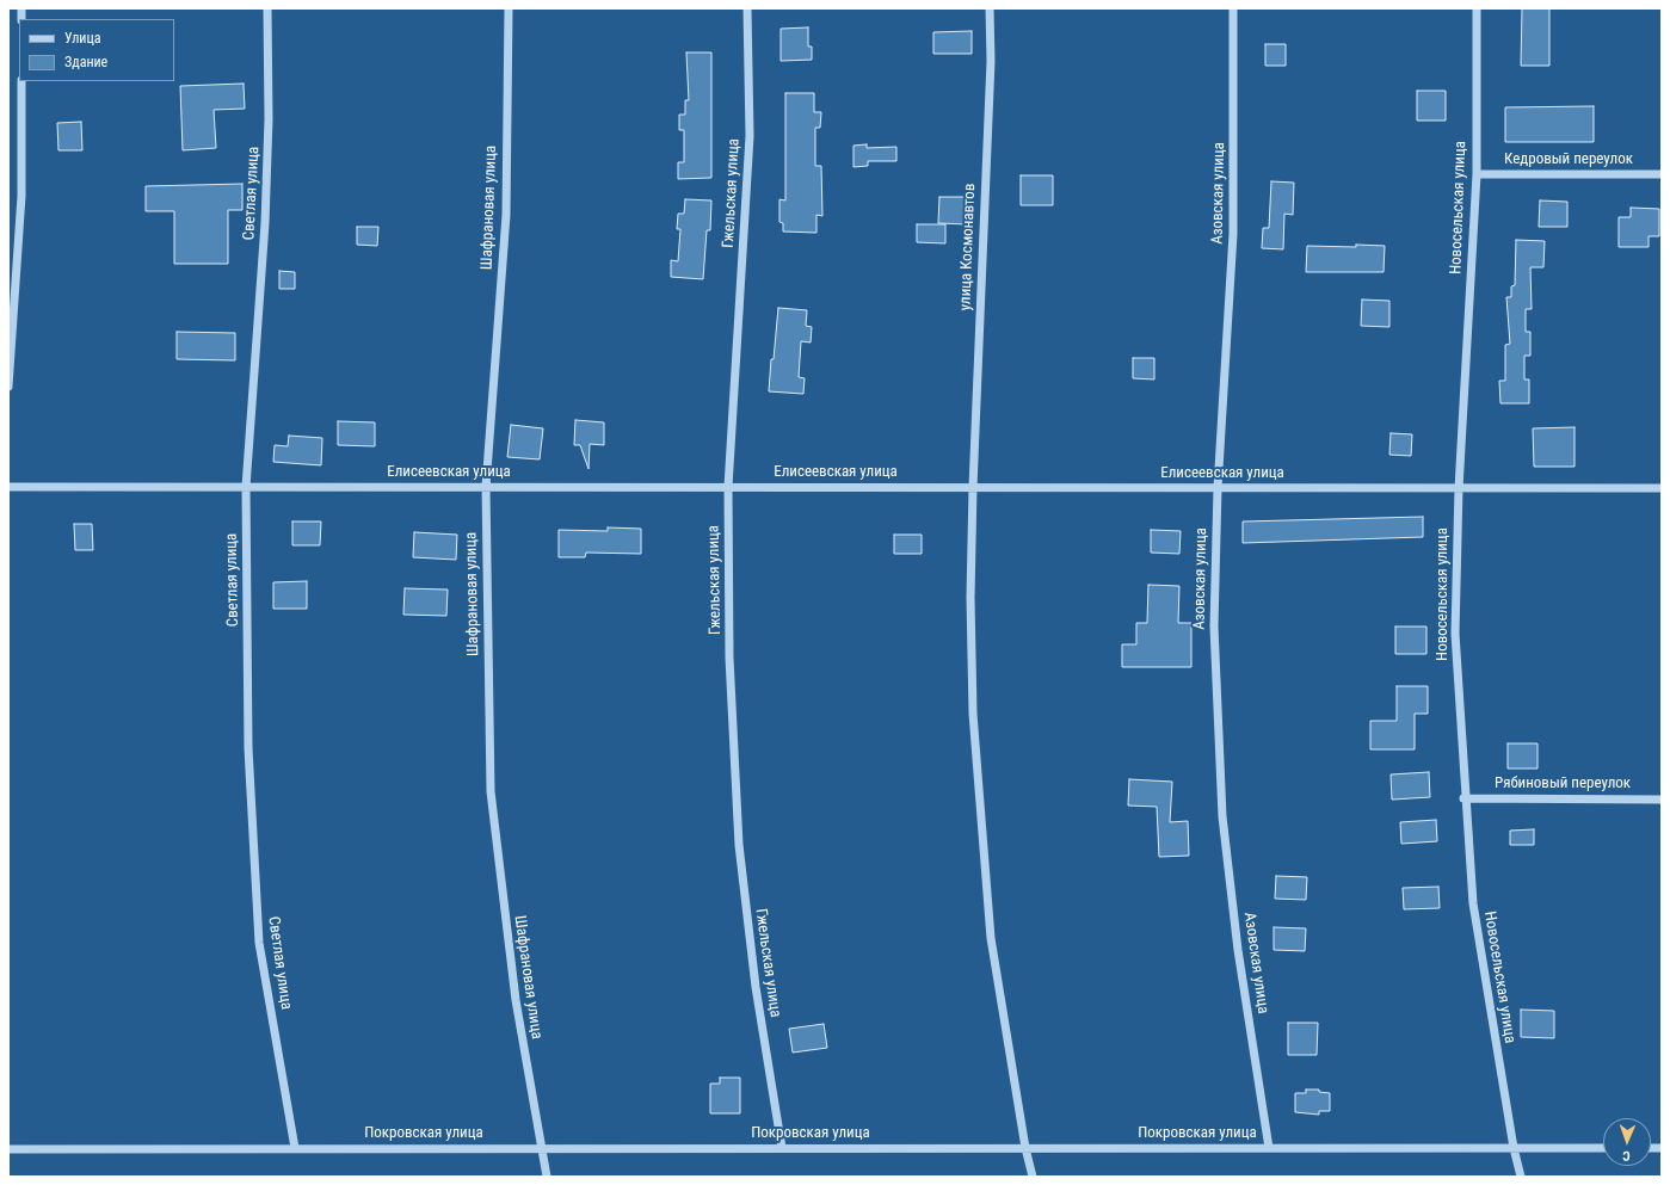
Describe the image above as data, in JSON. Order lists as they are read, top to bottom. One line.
{"streets":{"street":["Кедровый переулок","Светлая улица","Гжельская улица","Азовская улица","Шафрановая улица","Новосельская улица","улица Космонавтов","Елисеевская улица","Рябиновый переулок","Покровская улица"]},"crossings":[["Кедровый переулок","Новосельская улица"],["Светлая улица","Елисеевская улица"],["Светлая улица","Покровская улица"],["Гжельская улица","Елисеевская улица"],["Гжельская улица","Покровская улица"],["Азовская улица","Елисеевская улица"],["Азовская улица","Покровская улица"],["Шафрановая улица","Елисеевская улица"],["Шафрановая улица","Покровская улица"],["Новосельская улица","Елисеевская улица"],["Новосельская улица","Рябиновый переулок"],["Новосельская улица","Покровская улица"],["улица Космонавтов","Елисеевская улица"],["улица Космонавтов","Покровская улица"]],"legend":["Улица","Здание"],"north":"bottom"}
